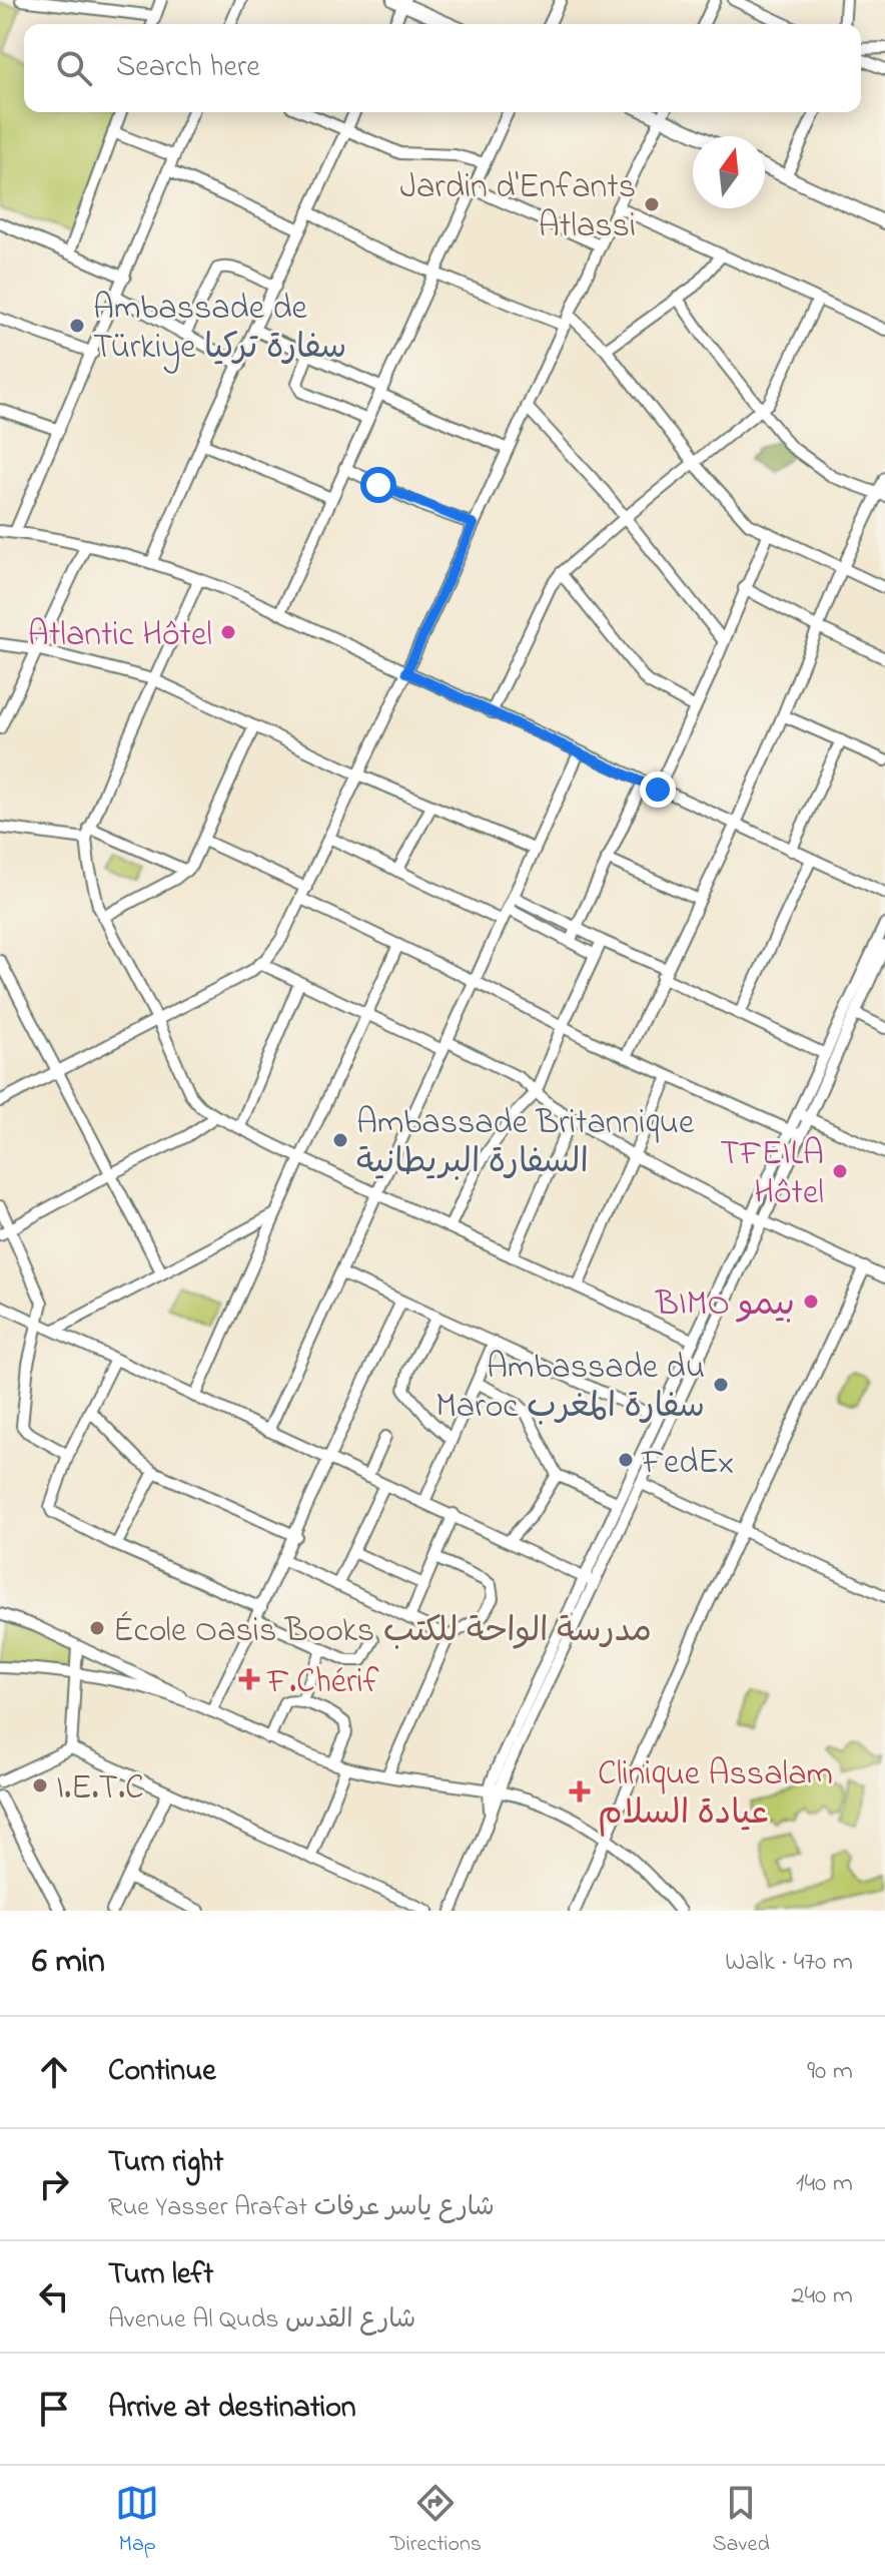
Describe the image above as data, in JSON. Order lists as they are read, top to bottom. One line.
{"places":{"other":["Jardin d'Enfants Atlassi","Ambassade de Türkiye سفارة تركيا","Atlantic Hôtel","Ambassade Britannique السفارة البريطانية","TFEILA Hôtel","BIMO بيمو","Ambassade du Maroc سفارة المغرب","FedEx","École Oasis Books مدرسة الواحة للكتب","I.E.T.C"],"health":["F.Chérif","Clinique Assalam عيادة السلام"]},"north":"top","page":{"search":"Search here","heading":["6 min","Walk · 470 m"],"list":[["Continue","90 m"],["Turn right","Rue Yasser Arafat شارع ياسر عرفات","140 m"],["Turn left","Avenue Al Quds شارع القدس","240 m"],"Arrive at destination"],"nav":["Map","Directions","Saved"]}}
